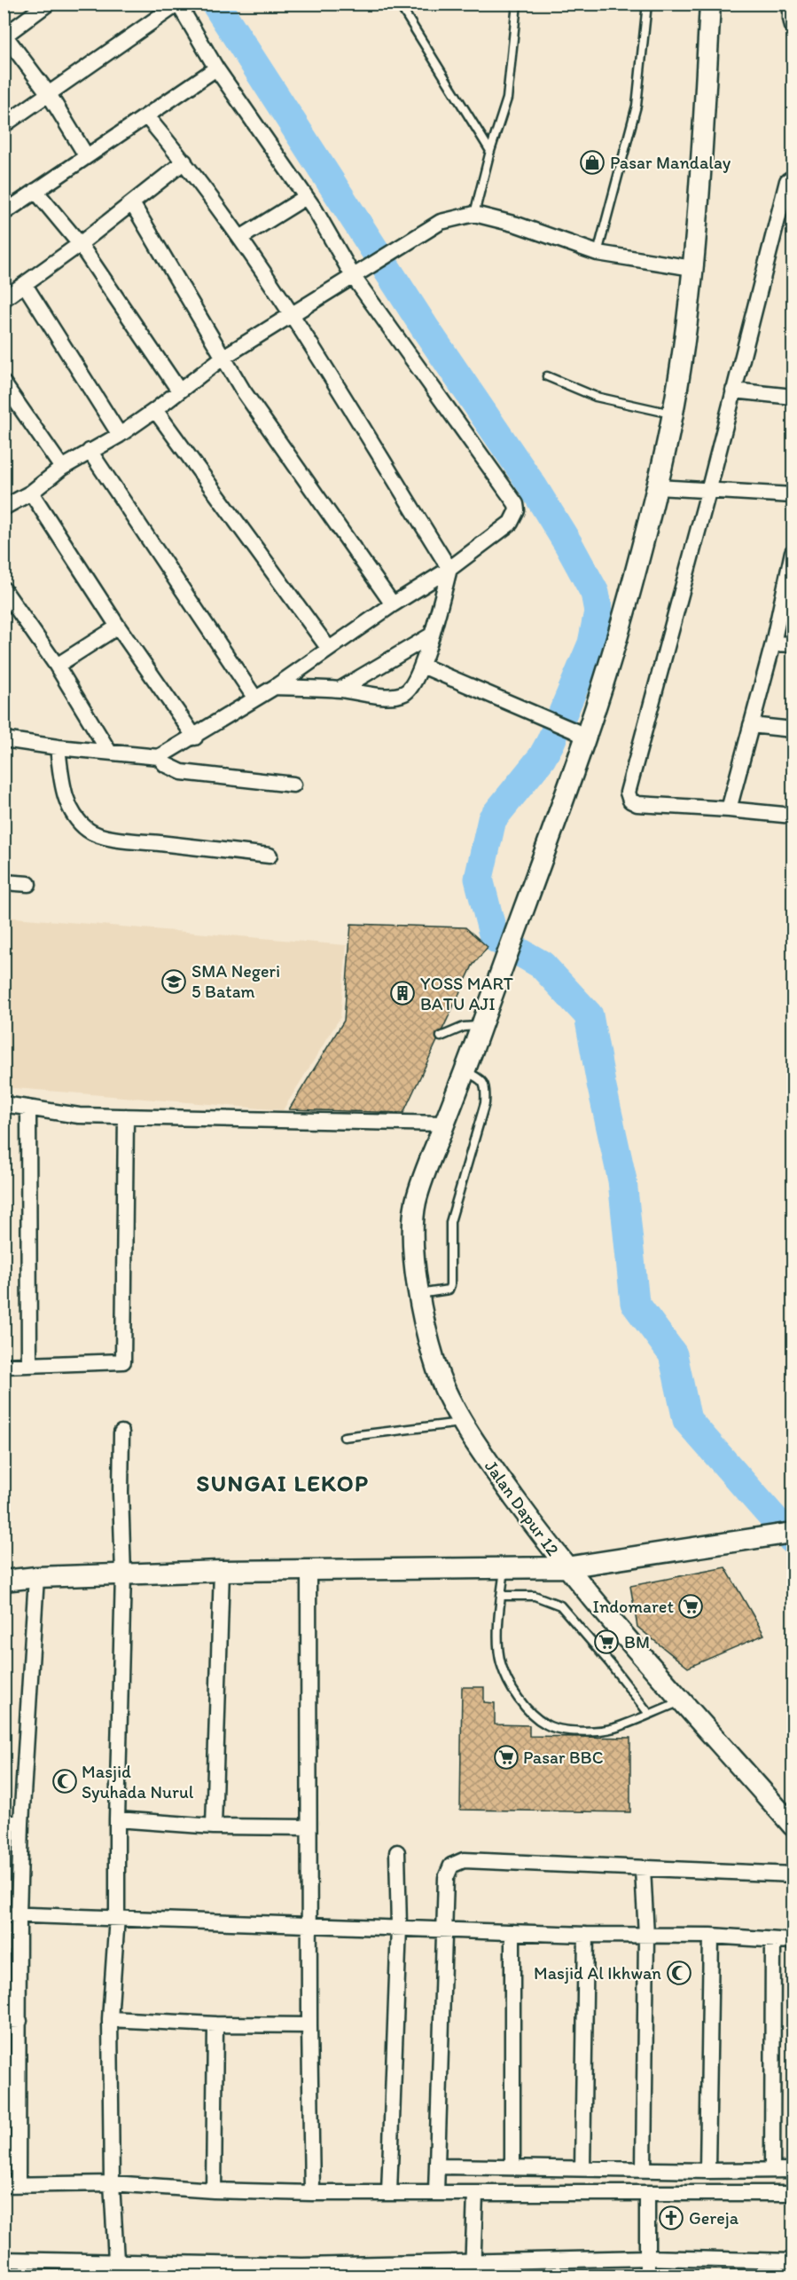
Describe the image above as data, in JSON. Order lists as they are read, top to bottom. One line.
{"streets":{"street":["Jalan Dapur 12"]},"districts":["SUNGAI LEKOP"],"places":{"shop":["Pasar Mandalay"],"school or university":["SMA Negeri 5 Batam"],"building":["YOSS MART BATU AJI"],"supermarket":["Indomaret","BM","Pasar BBC"],"mosque":["Masjid Syuhada Nurul","Masjid Al Ikhwan"],"church":["Gereja"]}}
